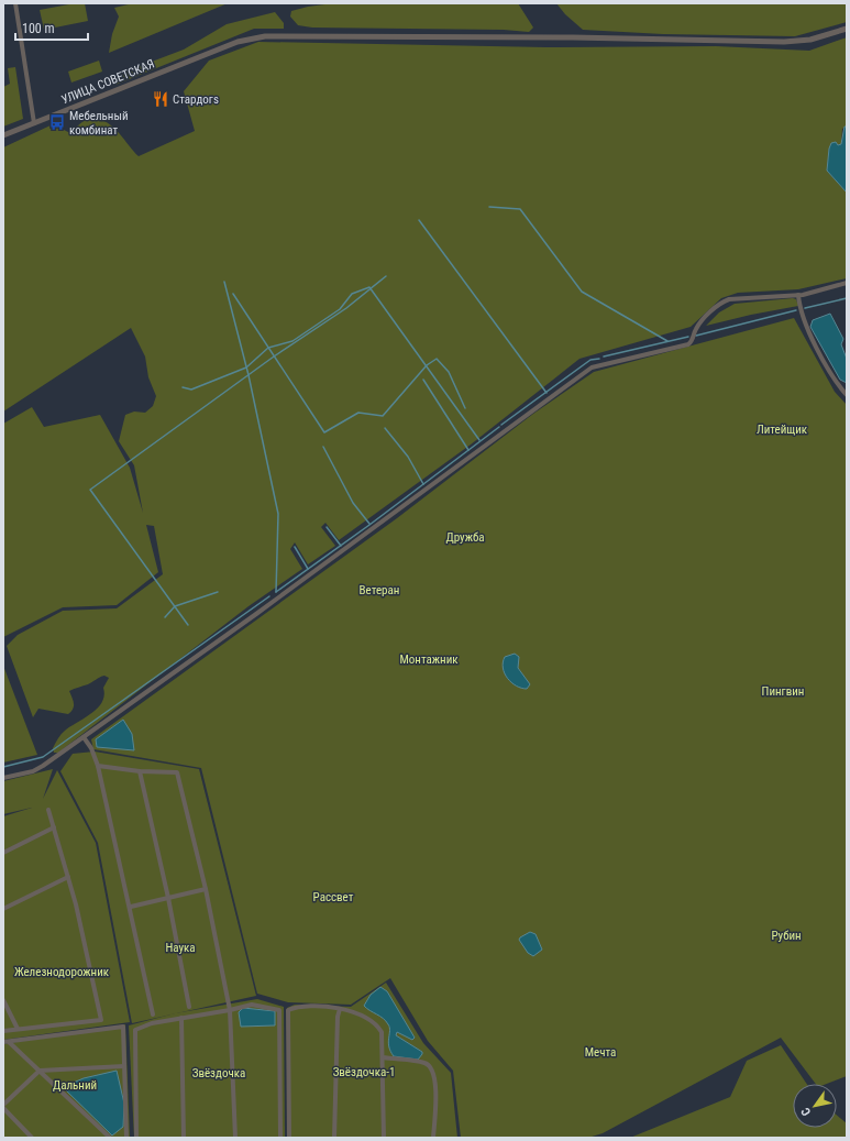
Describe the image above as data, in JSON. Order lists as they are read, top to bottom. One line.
{"streets":{"street":["УЛИЦА СОВЕТСКАЯ"]},"parks":["Литейщик","Дружба","Ветеран","Монтажник","Пингвин","Рассвет","Рубин","Наука","Железнодорожник","Мечта","Звёздочка-1","Звёздочка","Дальний"],"places":{"restaurant":["Стардогs"],"bus stop":["Мебельный комбинат"]},"scale_bar":"100 m","north":"bottom left"}
